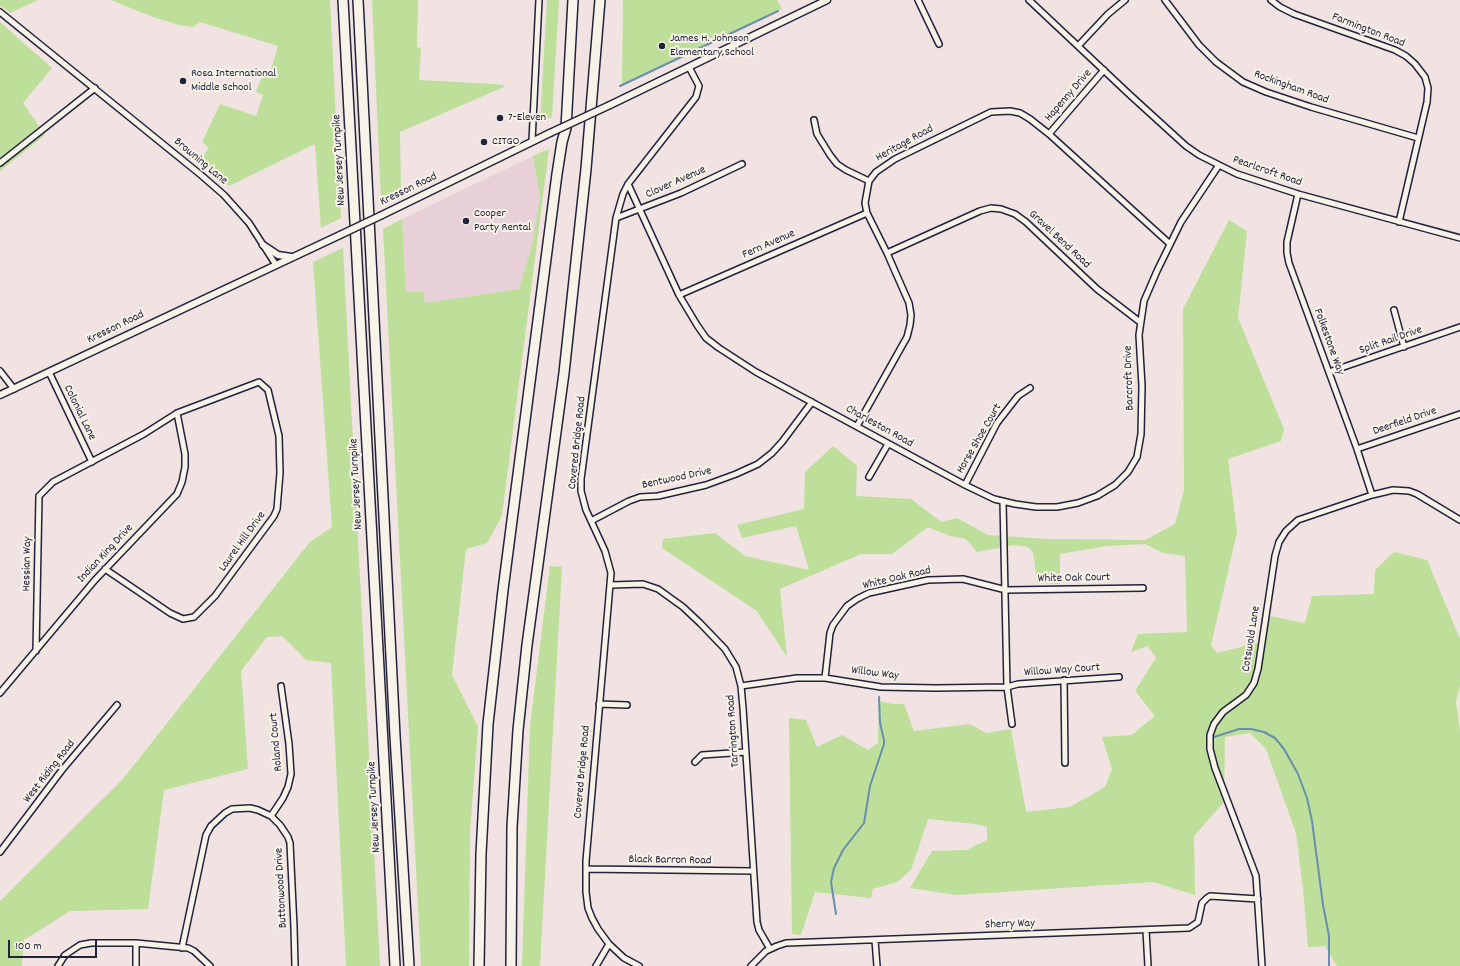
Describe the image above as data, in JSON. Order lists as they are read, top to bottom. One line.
{"streets":{"highway":["New Jersey Turnpike"],"street":["Farmington Road","Rockingham Road","Hapenny Drive","Heritage Road","Browning Lane","Pearlcroft Road","Clover Avenue","Kresson Road","Gravel Bend Road","Fern Avenue","Split Rail Drive","Folkestone Way","Barcroft Drive","Colonial Lane","Deerfield Drive","Charleston Road","Horse Shoe Court","Covered Bridge Road","Bentwood Drive","Laurel Hill Drive","Indian King Drive","Hessian Way","White Oak Road","White Oak Court","Cotswold Lane","Willow Way Court","Willow Way","Tarrington Road","Roland Court","West Riding Road","Black Barron Road","Buttonwood Drive","Sherry Way"]},"crossings":[["Farmington Road","Rockingham Road"],["Farmington Road","Pearlcroft Road"],["Hapenny Drive","Heritage Road"],["Hapenny Drive","Pearlcroft Road"],["Heritage Road","Barcroft Drive"],["Browning Lane","Kresson Road"],["Pearlcroft Road","Folkestone Way"],["Pearlcroft Road","Barcroft Drive"],["Clover Avenue","Charleston Road"],["Clover Avenue","Covered Bridge Road"],["Kresson Road","Colonial Lane"],["Kresson Road","Covered Bridge Road"],["Gravel Bend Road","Barcroft Drive"],["Fern Avenue","Charleston Road"],["Split Rail Drive","Folkestone Way"],["Folkestone Way","Deerfield Drive"],["Folkestone Way","Cotswold Lane"],["Barcroft Drive","Charleston Road"],["Colonial Lane","Laurel Hill Drive"],["Charleston Road","Horse Shoe Court"],["Charleston Road","Covered Bridge Road"],["Charleston Road","Bentwood Drive"],["Covered Bridge Road","Bentwood Drive"],["Covered Bridge Road","Tarrington Road"],["Covered Bridge Road","Black Barron Road"],["Laurel Hill Drive","Indian King Drive"],["Laurel Hill Drive","Hessian Way"],["Indian King Drive","Hessian Way"],["White Oak Road","White Oak Court"],["White Oak Road","Willow Way"],["Cotswold Lane","Sherry Way"],["Willow Way Court","Willow Way"],["Willow Way","Tarrington Road"],["Tarrington Road","Black Barron Road"],["Tarrington Road","Sherry Way"],["Roland Court","Buttonwood Drive"]],"places":["James H. Johnson Elementary School","Rosa International Middle School","7-Eleven","CITGO","Cooper Party Rental"],"scale_bar":"100 m"}
